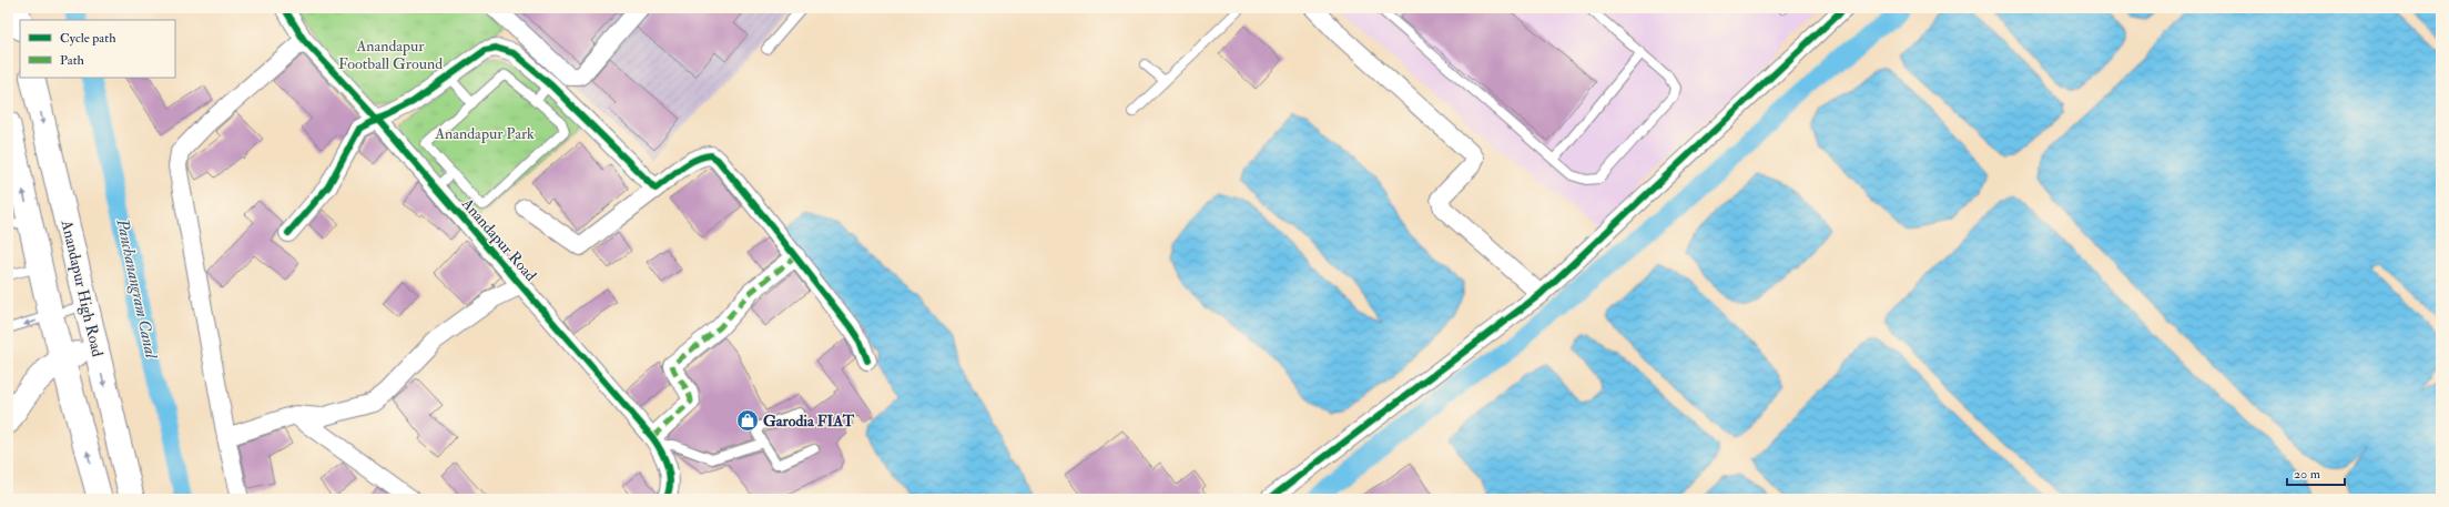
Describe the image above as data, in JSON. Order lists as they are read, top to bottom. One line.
{"streets":{"main road":["Anandapur High Road"],"street":["Anandapur Road"]},"water":["Panchanangram Canal"],"parks":["Anandapur Football Ground","Anandapur Park"],"places":{"shop":["Garodia FIAT"]},"legend":["Cycle path","Path"],"scale_bar":"20 m"}
